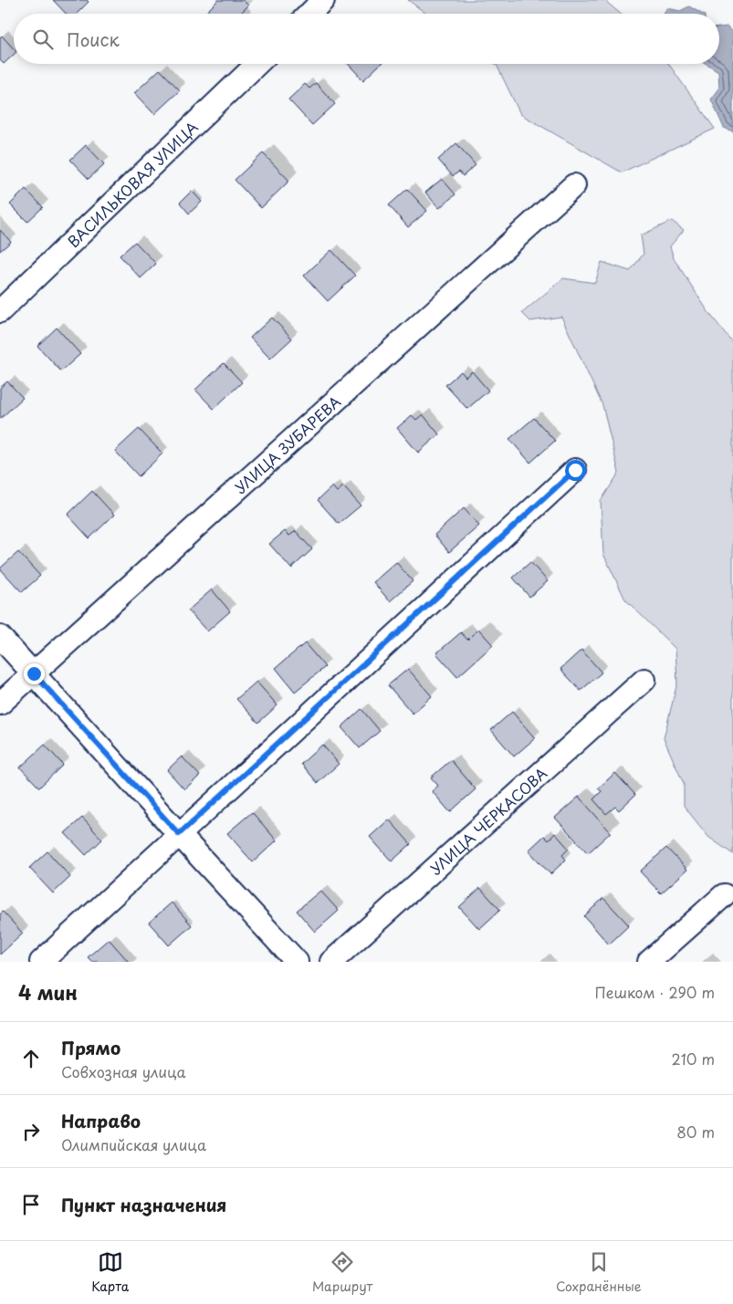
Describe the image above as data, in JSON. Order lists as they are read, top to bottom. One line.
{"streets":{"street":["ВАСИЛЬКОВАЯ УЛИЦА","УЛИЦА ЗУБАРЕВА","УЛИЦА ЧЕРКАСОВА"]},"page":{"search":"Поиск","heading":["4 мин","Пешком · 290 m"],"list":[["Прямо","Совхозная улица","210 m"],["Направо","Олимпийская улица","80 m"],"Пункт назначения"],"nav":["Карта","Маршрут","Сохранённые"]}}
